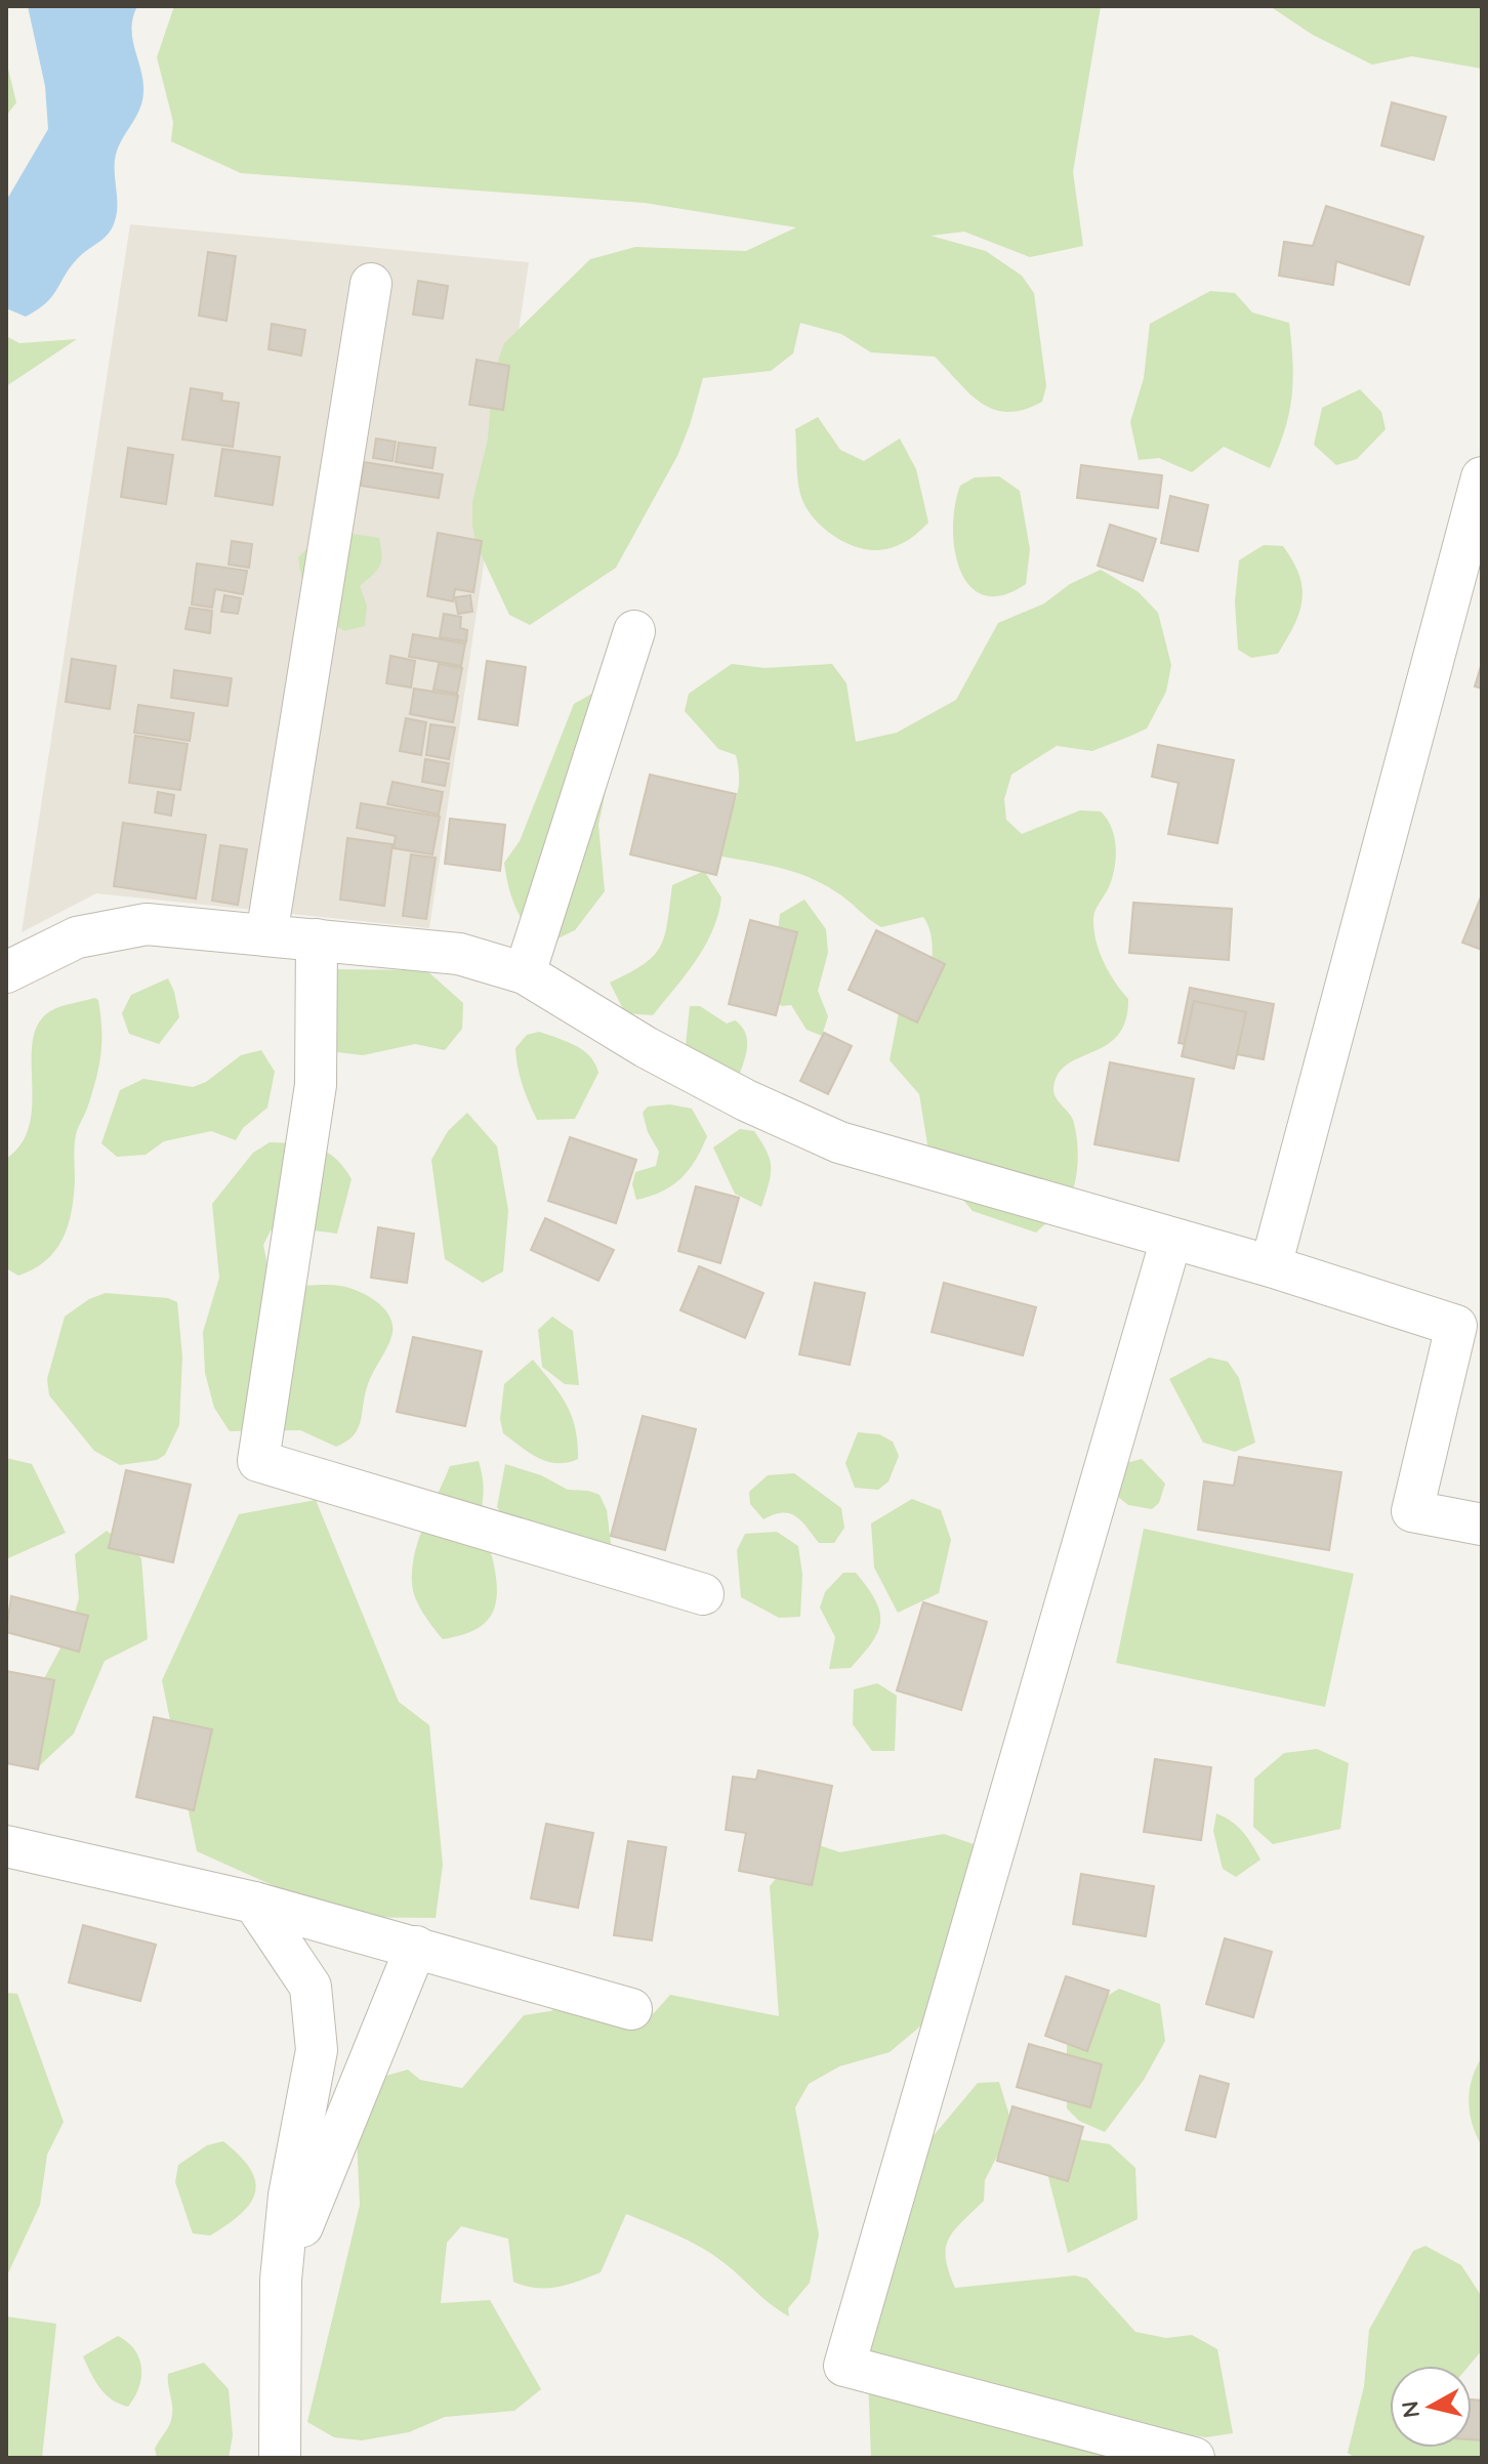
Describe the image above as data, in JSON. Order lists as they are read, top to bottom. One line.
{"north":"left"}
